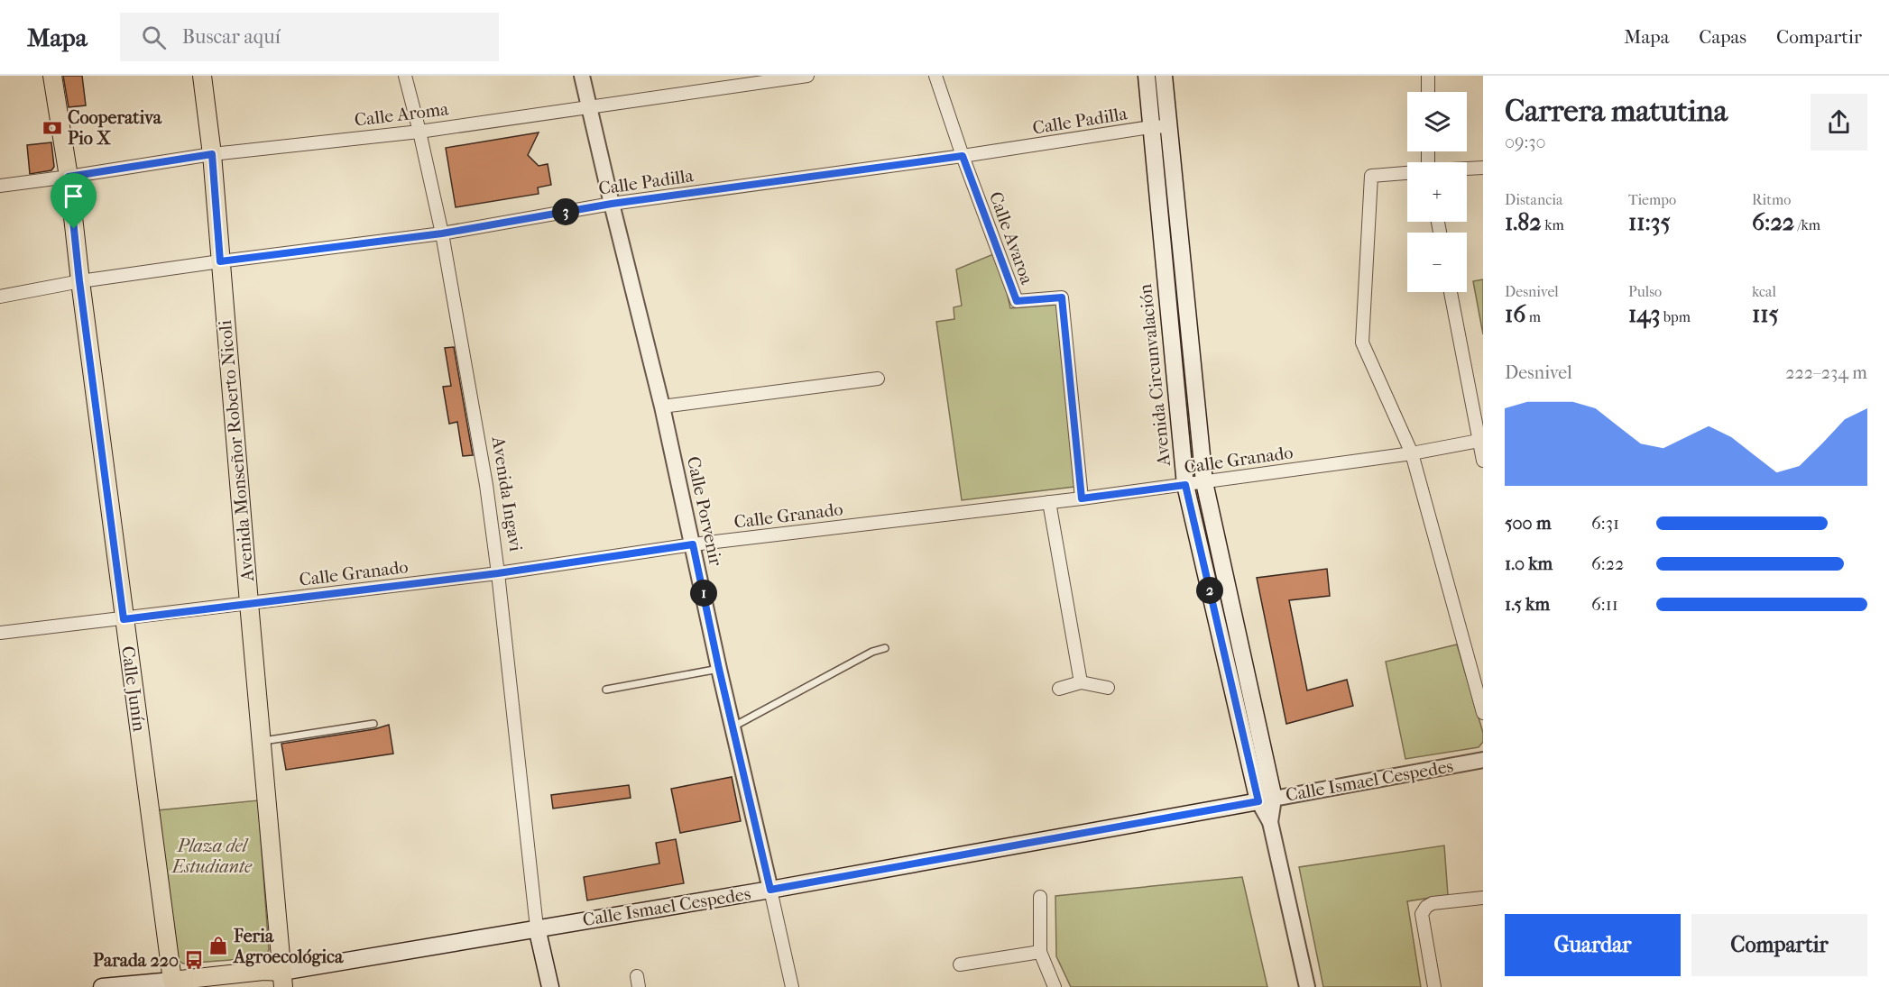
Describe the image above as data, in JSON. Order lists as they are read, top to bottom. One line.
{"streets":{"main road":["Avenida Circunvalación","Avenida Monseñor Roberto Nicoli","Avenida Ingavi","Calle Junín","Calle Ismael Cespedes"],"street":["Calle Aroma","Calle Padilla","Calle Avaroa","Calle Granado","Calle Porvenir"]},"crossings":[["Calle Aroma","Avenida Monseñor Roberto Nicoli"],["Calle Aroma","Avenida Ingavi"],["Calle Aroma","Calle Porvenir"],["Calle Aroma","Calle Junín"],["Calle Padilla","Calle Avaroa"],["Calle Padilla","Avenida Circunvalación"],["Calle Padilla","Avenida Monseñor Roberto Nicoli"],["Calle Padilla","Avenida Ingavi"],["Calle Padilla","Calle Porvenir"],["Calle Padilla","Calle Junín"],["Calle Avaroa","Calle Granado"],["Avenida Circunvalación","Calle Granado"],["Avenida Circunvalación","Calle Ismael Cespedes"],["Avenida Monseñor Roberto Nicoli","Calle Granado"],["Avenida Monseñor Roberto Nicoli","Calle Ismael Cespedes"],["Calle Granado","Avenida Ingavi"],["Calle Granado","Calle Porvenir"],["Calle Granado","Calle Junín"],["Avenida Ingavi","Calle Ismael Cespedes"],["Calle Porvenir","Calle Ismael Cespedes"],["Calle Junín","Calle Ismael Cespedes"]],"parks":["Plaza del Estudiante"],"places":{"bank":["Cooperativa Pio X"],"shop":["Feria Agroecológica"],"bus stop":["Parada 220"]},"page":{"header":"Mapa","search":"Buscar aquí","nav":["Mapa","Capas","Compartir"],"heading":["Carrera matutina","09:30"],"map_buttons":["+","−"],"stats":[["Distancia","1.82 km"],["Tiempo","11:35"],["Ritmo","6:22 /km"],["Desnivel","16 m"],["Pulso","143 bpm"],["kcal","115"]],"pins":["3","2","1"],"chart":["Desnivel","222–234 m"],"list":[{"name":"500 m","note":"6:31"},{"name":"1.0 km","note":"6:22"},{"name":"1.5 km","note":"6:11"}],"buttons":["Guardar","Compartir"]}}
